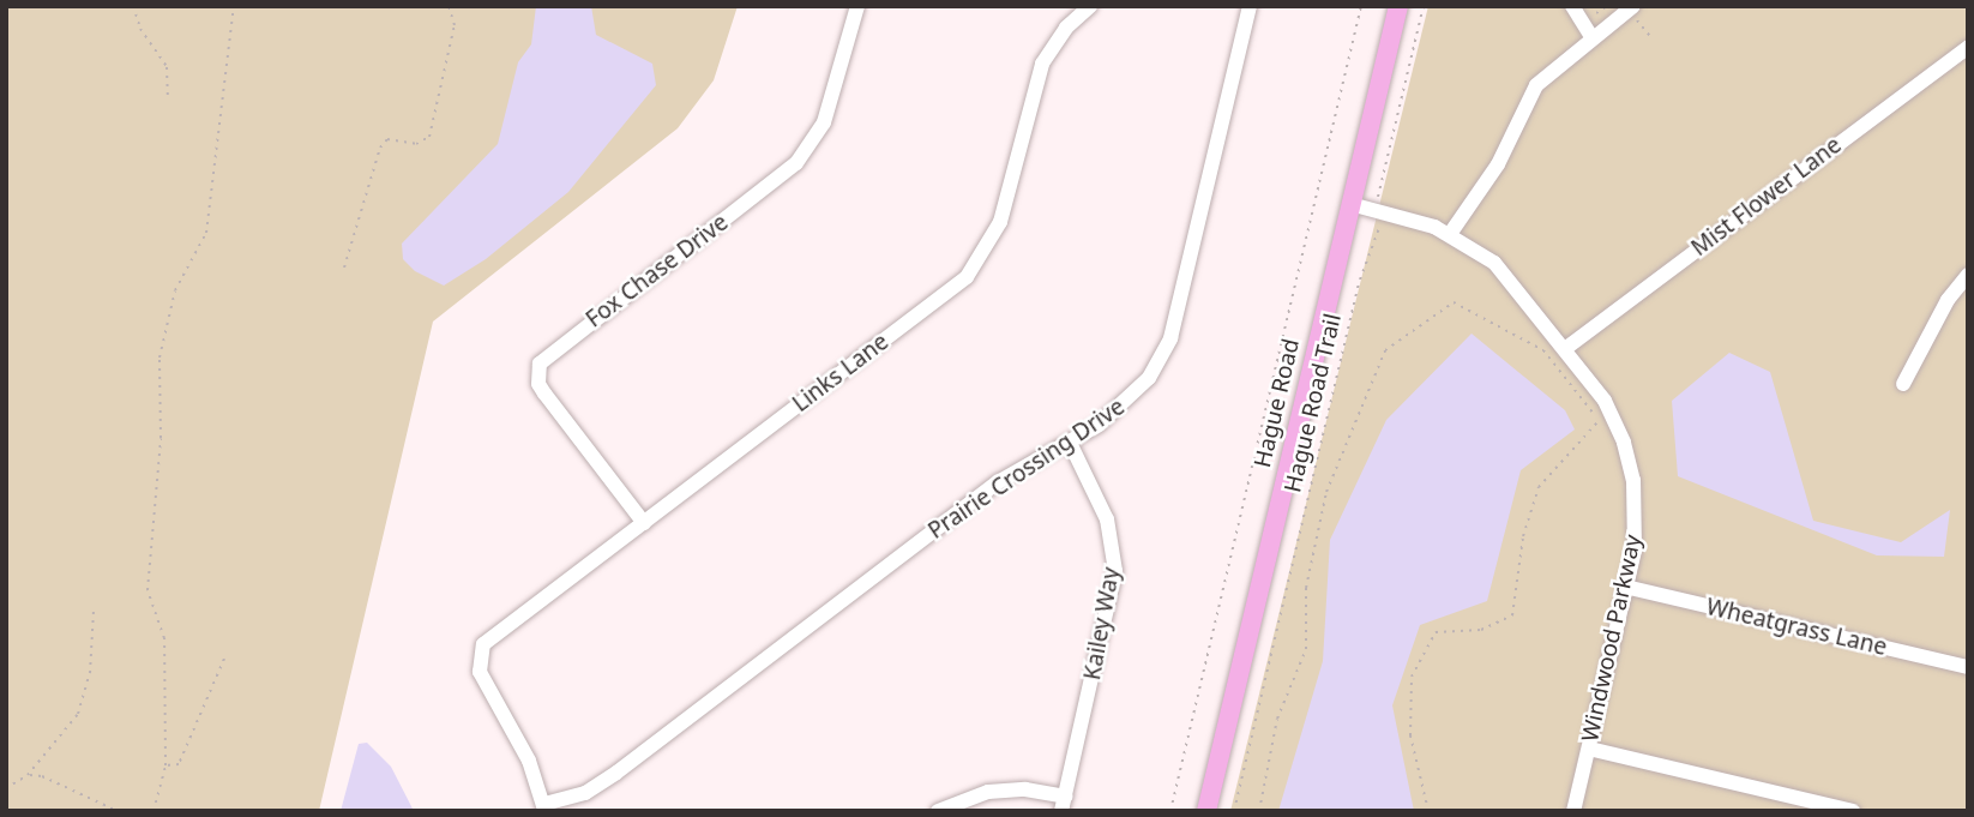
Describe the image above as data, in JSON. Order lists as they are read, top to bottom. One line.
{"streets":{"main road":["Hague Road"],"street":["Mist Flower Lane","Fox Chase Drive","Links Lane","Prairie Crossing Drive","Kailey Way","Wheatgrass Lane","Windwood Parkway"],"path":["Hague Road Trail"]},"crossings":[["Mist Flower Lane","Windwood Parkway"],["Fox Chase Drive","Links Lane"],["Links Lane","Prairie Crossing Drive"],["Hague Road","Windwood Parkway"],["Hague Road Trail","Windwood Parkway"],["Prairie Crossing Drive","Kailey Way"],["Wheatgrass Lane","Windwood Parkway"]]}
